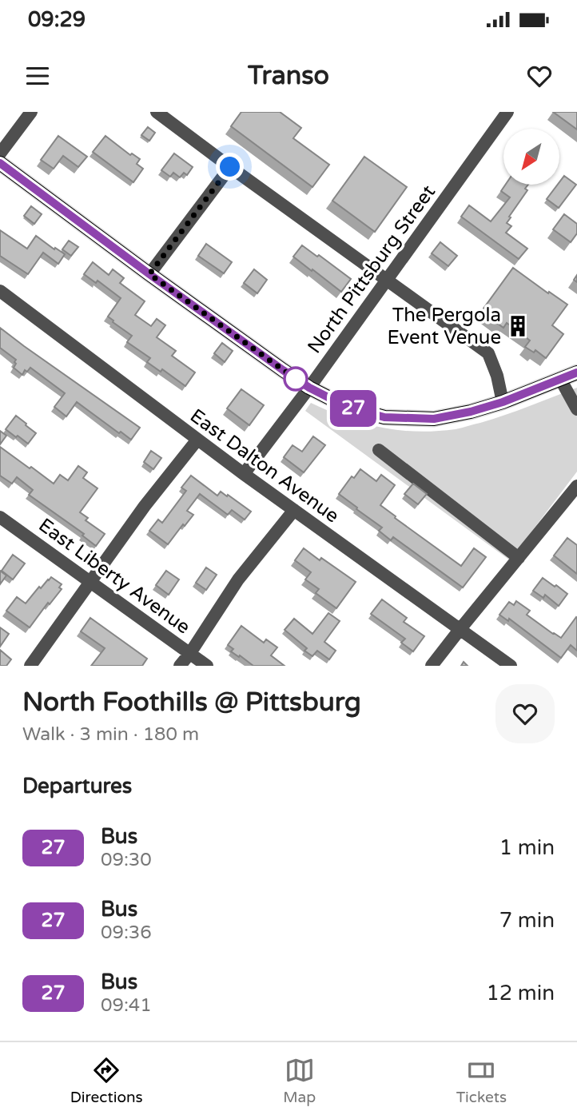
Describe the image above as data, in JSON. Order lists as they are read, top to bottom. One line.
{"streets":{"street":["North Pittsburg Street","East Dalton Avenue","East Liberty Avenue"]},"crossings":[["North Pittsburg Street","East Dalton Avenue"]],"places":{"building":["The Pergola Event Venue"]},"lines":["bus line 27"],"north":"bottom left","page":{"status":"09:29","header":"Transo","on_map":"27","heading":[["North Foothills @ Pittsburg","Walk · 3 min · 180 m"],"Departures"],"list":[{"mark":"27","name":"Bus","note":"09:30","value":"1 min"},{"mark":"27","name":"Bus","note":"09:36","value":"7 min"},{"mark":"27","name":"Bus","note":"09:41","value":"12 min"}],"tabs":["Directions","Map","Tickets"]}}
